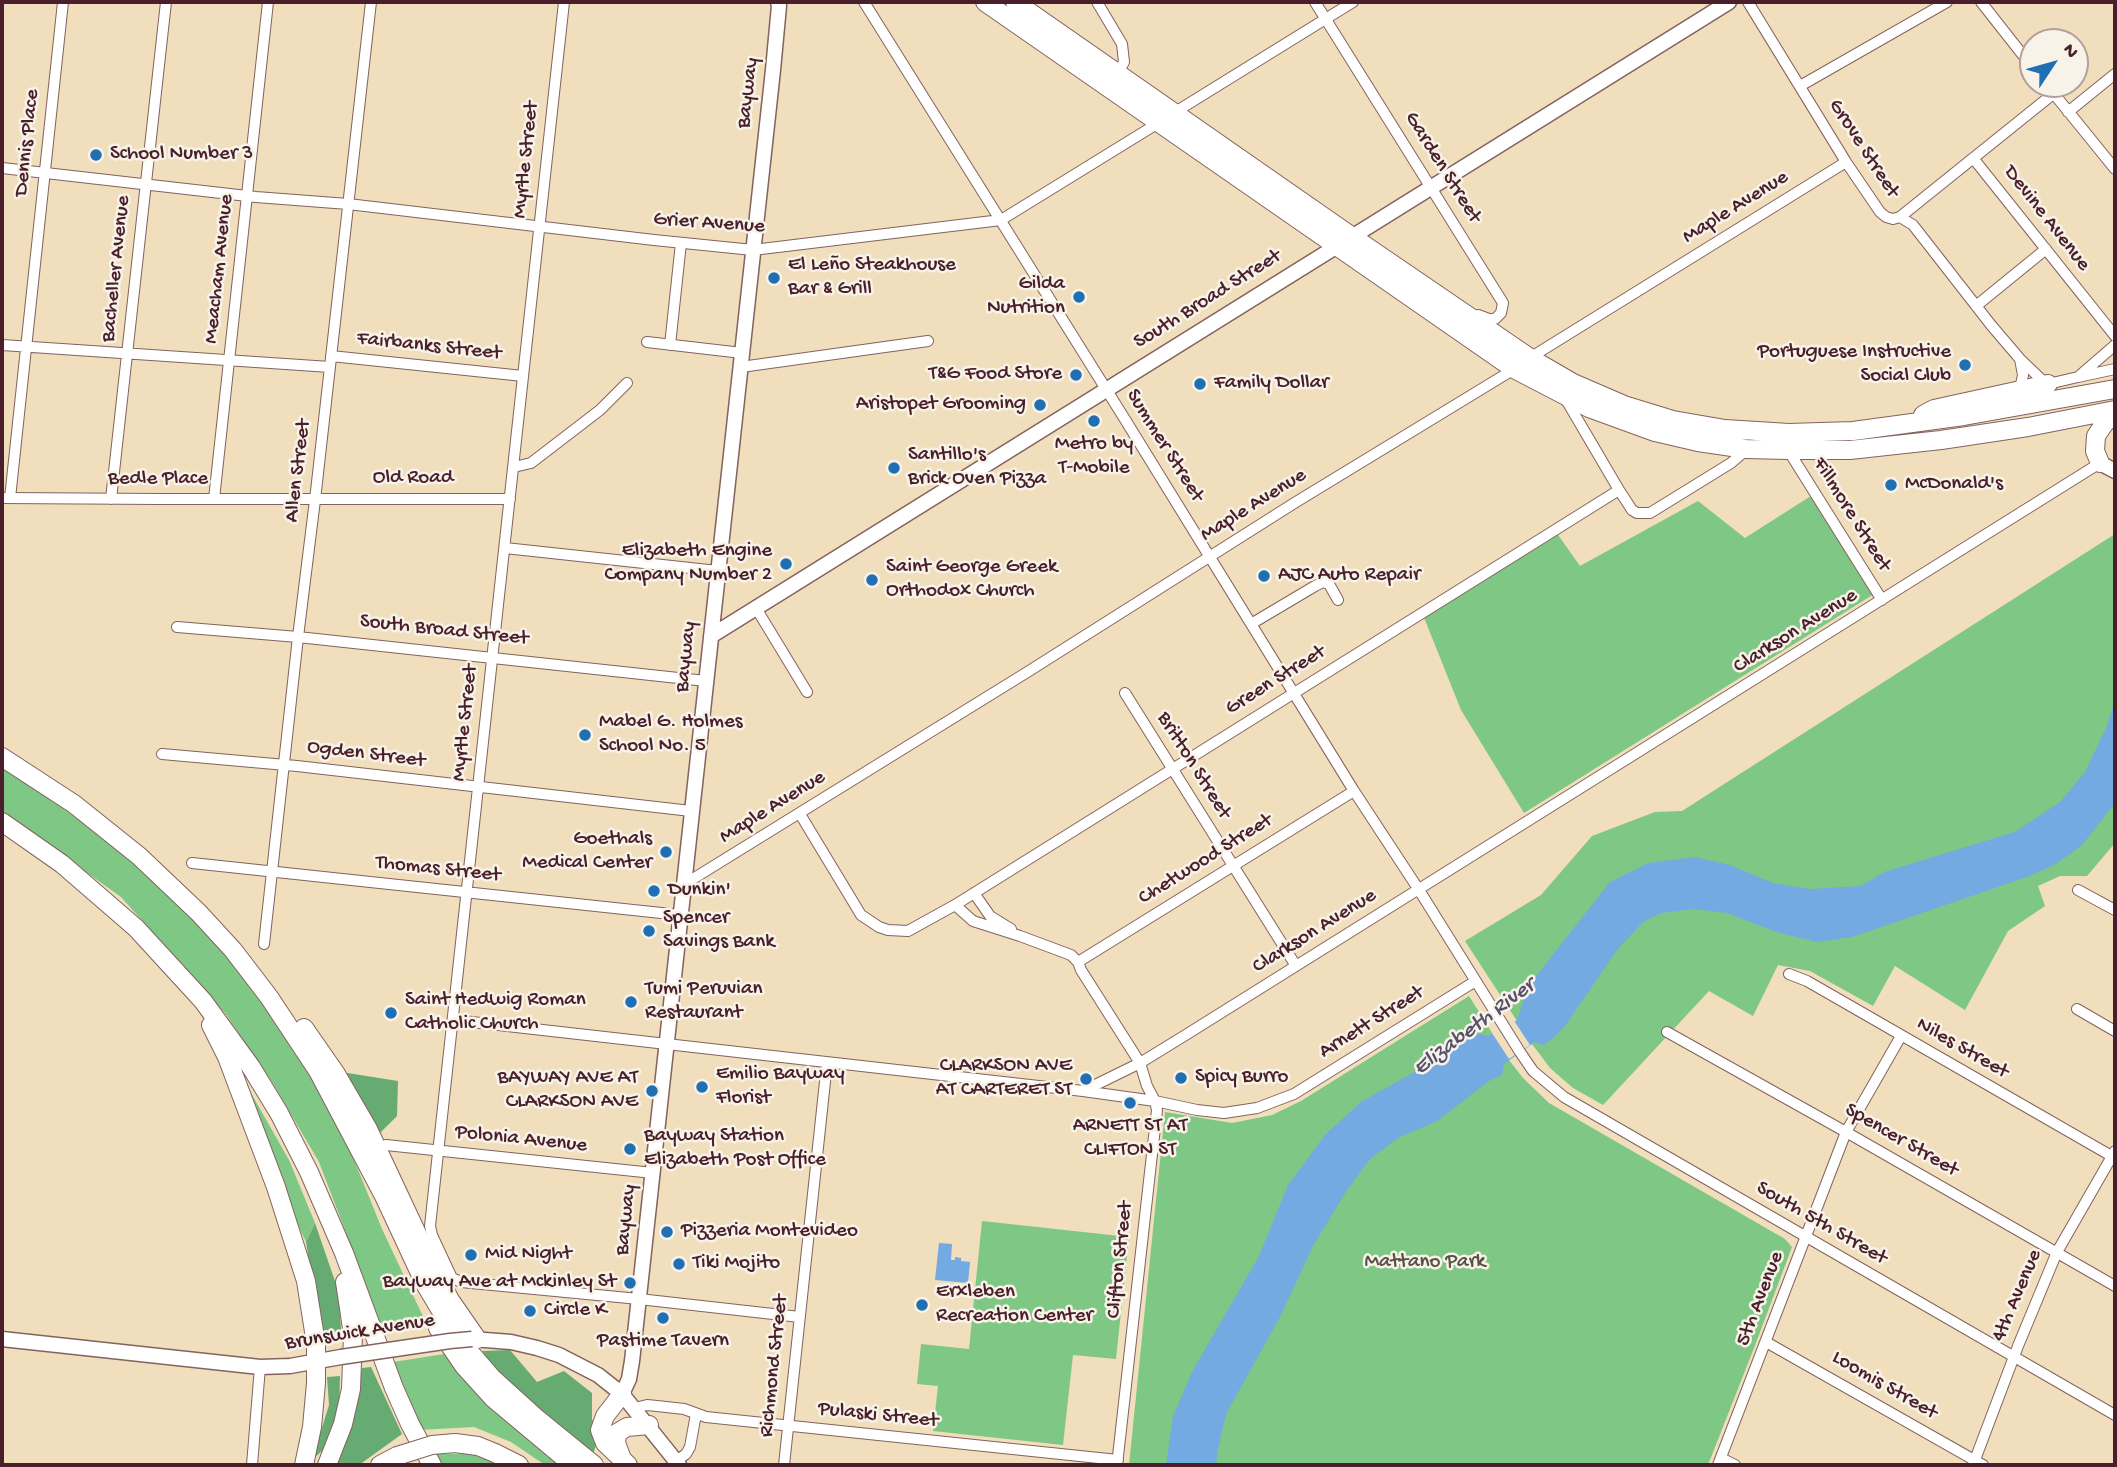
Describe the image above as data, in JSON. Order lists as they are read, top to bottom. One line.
{"streets":{"main road":["Bayway","South Broad Street","Brunswick Avenue"],"street":["Dennis Place","Grove Street","Myrtle Street","Garden Street","Maple Avenue","Devine Avenue","Grier Avenue","Bacheller Avenue","Meacham Avenue","Fairbanks Street","Summer Street","Allen Street","Old Road","Bedle Place","Fillmore Street","Clarkson Avenue","Green Street","Ogden Street","Britton Street","Chetwood Street","Thomas Street","Arnett Street","Niles Street","Polonia Avenue","Spencer Street","South 5th Street","Clifton Street","4th Avenue","5th Avenue","Richmond Street","Loomis Street","Pulaski Street"]},"crossings":[["Bayway","Myrtle Street"],["Bayway","Maple Avenue"],["Bayway","Grier Avenue"],["Bayway","South Broad Street"],["Bayway","Ogden Street"],["Bayway","Thomas Street"],["Bayway","Polonia Avenue"],["Bayway","Brunswick Avenue"],["Dennis Place","Grier Avenue"],["Dennis Place","Fairbanks Street"],["Dennis Place","Bedle Place"],["Grove Street","Maple Avenue"],["Myrtle Street","Grier Avenue"],["Myrtle Street","South Broad Street"],["Myrtle Street","Fairbanks Street"],["Myrtle Street","Old Road"],["Myrtle Street","Ogden Street"],["Myrtle Street","Thomas Street"],["Myrtle Street","Polonia Avenue"],["Garden Street","Grier Avenue"],["Garden Street","South Broad Street"],["Maple Avenue","Summer Street"],["Maple Avenue","Green Street"],["Grier Avenue","Bacheller Avenue"],["Grier Avenue","Meacham Avenue"],["Grier Avenue","Summer Street"],["Grier Avenue","Allen Street"],["Bacheller Avenue","Fairbanks Street"],["Bacheller Avenue","Bedle Place"],["Meacham Avenue","Fairbanks Street"],["Meacham Avenue","Bedle Place"],["South Broad Street","Summer Street"],["South Broad Street","Allen Street"],["Fairbanks Street","Allen Street"],["Summer Street","Clarkson Avenue"],["Summer Street","Green Street"],["Summer Street","Chetwood Street"],["Summer Street","Arnett Street"],["Summer Street","South 5th Street"],["Allen Street","Old Road"],["Allen Street","Bedle Place"],["Allen Street","Ogden Street"],["Allen Street","Thomas Street"],["Old Road","Bedle Place"],["Fillmore Street","Clarkson Avenue"],["Clarkson Avenue","Britton Street"],["Clarkson Avenue","Arnett Street"],["Clarkson Avenue","Clifton Street"],["Green Street","Britton Street"],["Britton Street","Chetwood Street"],["Chetwood Street","Clifton Street"],["Arnett Street","Clifton Street"],["Niles Street","4th Avenue"],["Niles Street","5th Avenue"],["Spencer Street","4th Avenue"],["Spencer Street","5th Avenue"],["South 5th Street","4th Avenue"],["South 5th Street","5th Avenue"],["Clifton Street","Pulaski Street"],["4th Avenue","Loomis Street"],["5th Avenue","Loomis Street"],["Brunswick Avenue","Pulaski Street"],["Richmond Street","Pulaski Street"]],"water":["Elizabeth River"],"parks":["Mattano Park"],"places":["School Number 3","El Leño Steakhouse Bar & Grill","Gilda Nutrition","Portuguese Instructive Social Club","T&G Food Store","Family Dollar","Aristopet Grooming","Metro by T-Mobile","Santillo's Brick Oven Pizza","McDonald's","Elizabeth Engine Company Number 2","AJC Auto Repair","Saint George Greek Orthodox Church","Mabel G. Holmes School No. 5","Goethals Medical Center","Dunkin'","Spencer Savings Bank","Tumi Peruvian Restaurant","Saint Hedwig Roman Catholic Church","Spicy Burro","CLARKSON AVE AT CARTERET ST","Emilio Bayway Florist","BAYWAY AVE AT CLARKSON AVE","ARNETT ST AT CLIFTON ST","Bayway Station Elizabeth Post Office","Pizzeria Montevideo","Mid Night","Tiki Mojito","Bayway Ave at Mckinley St","Erxleben Recreation Center","Circle K","Pastime Tavern"],"north":"top right"}
